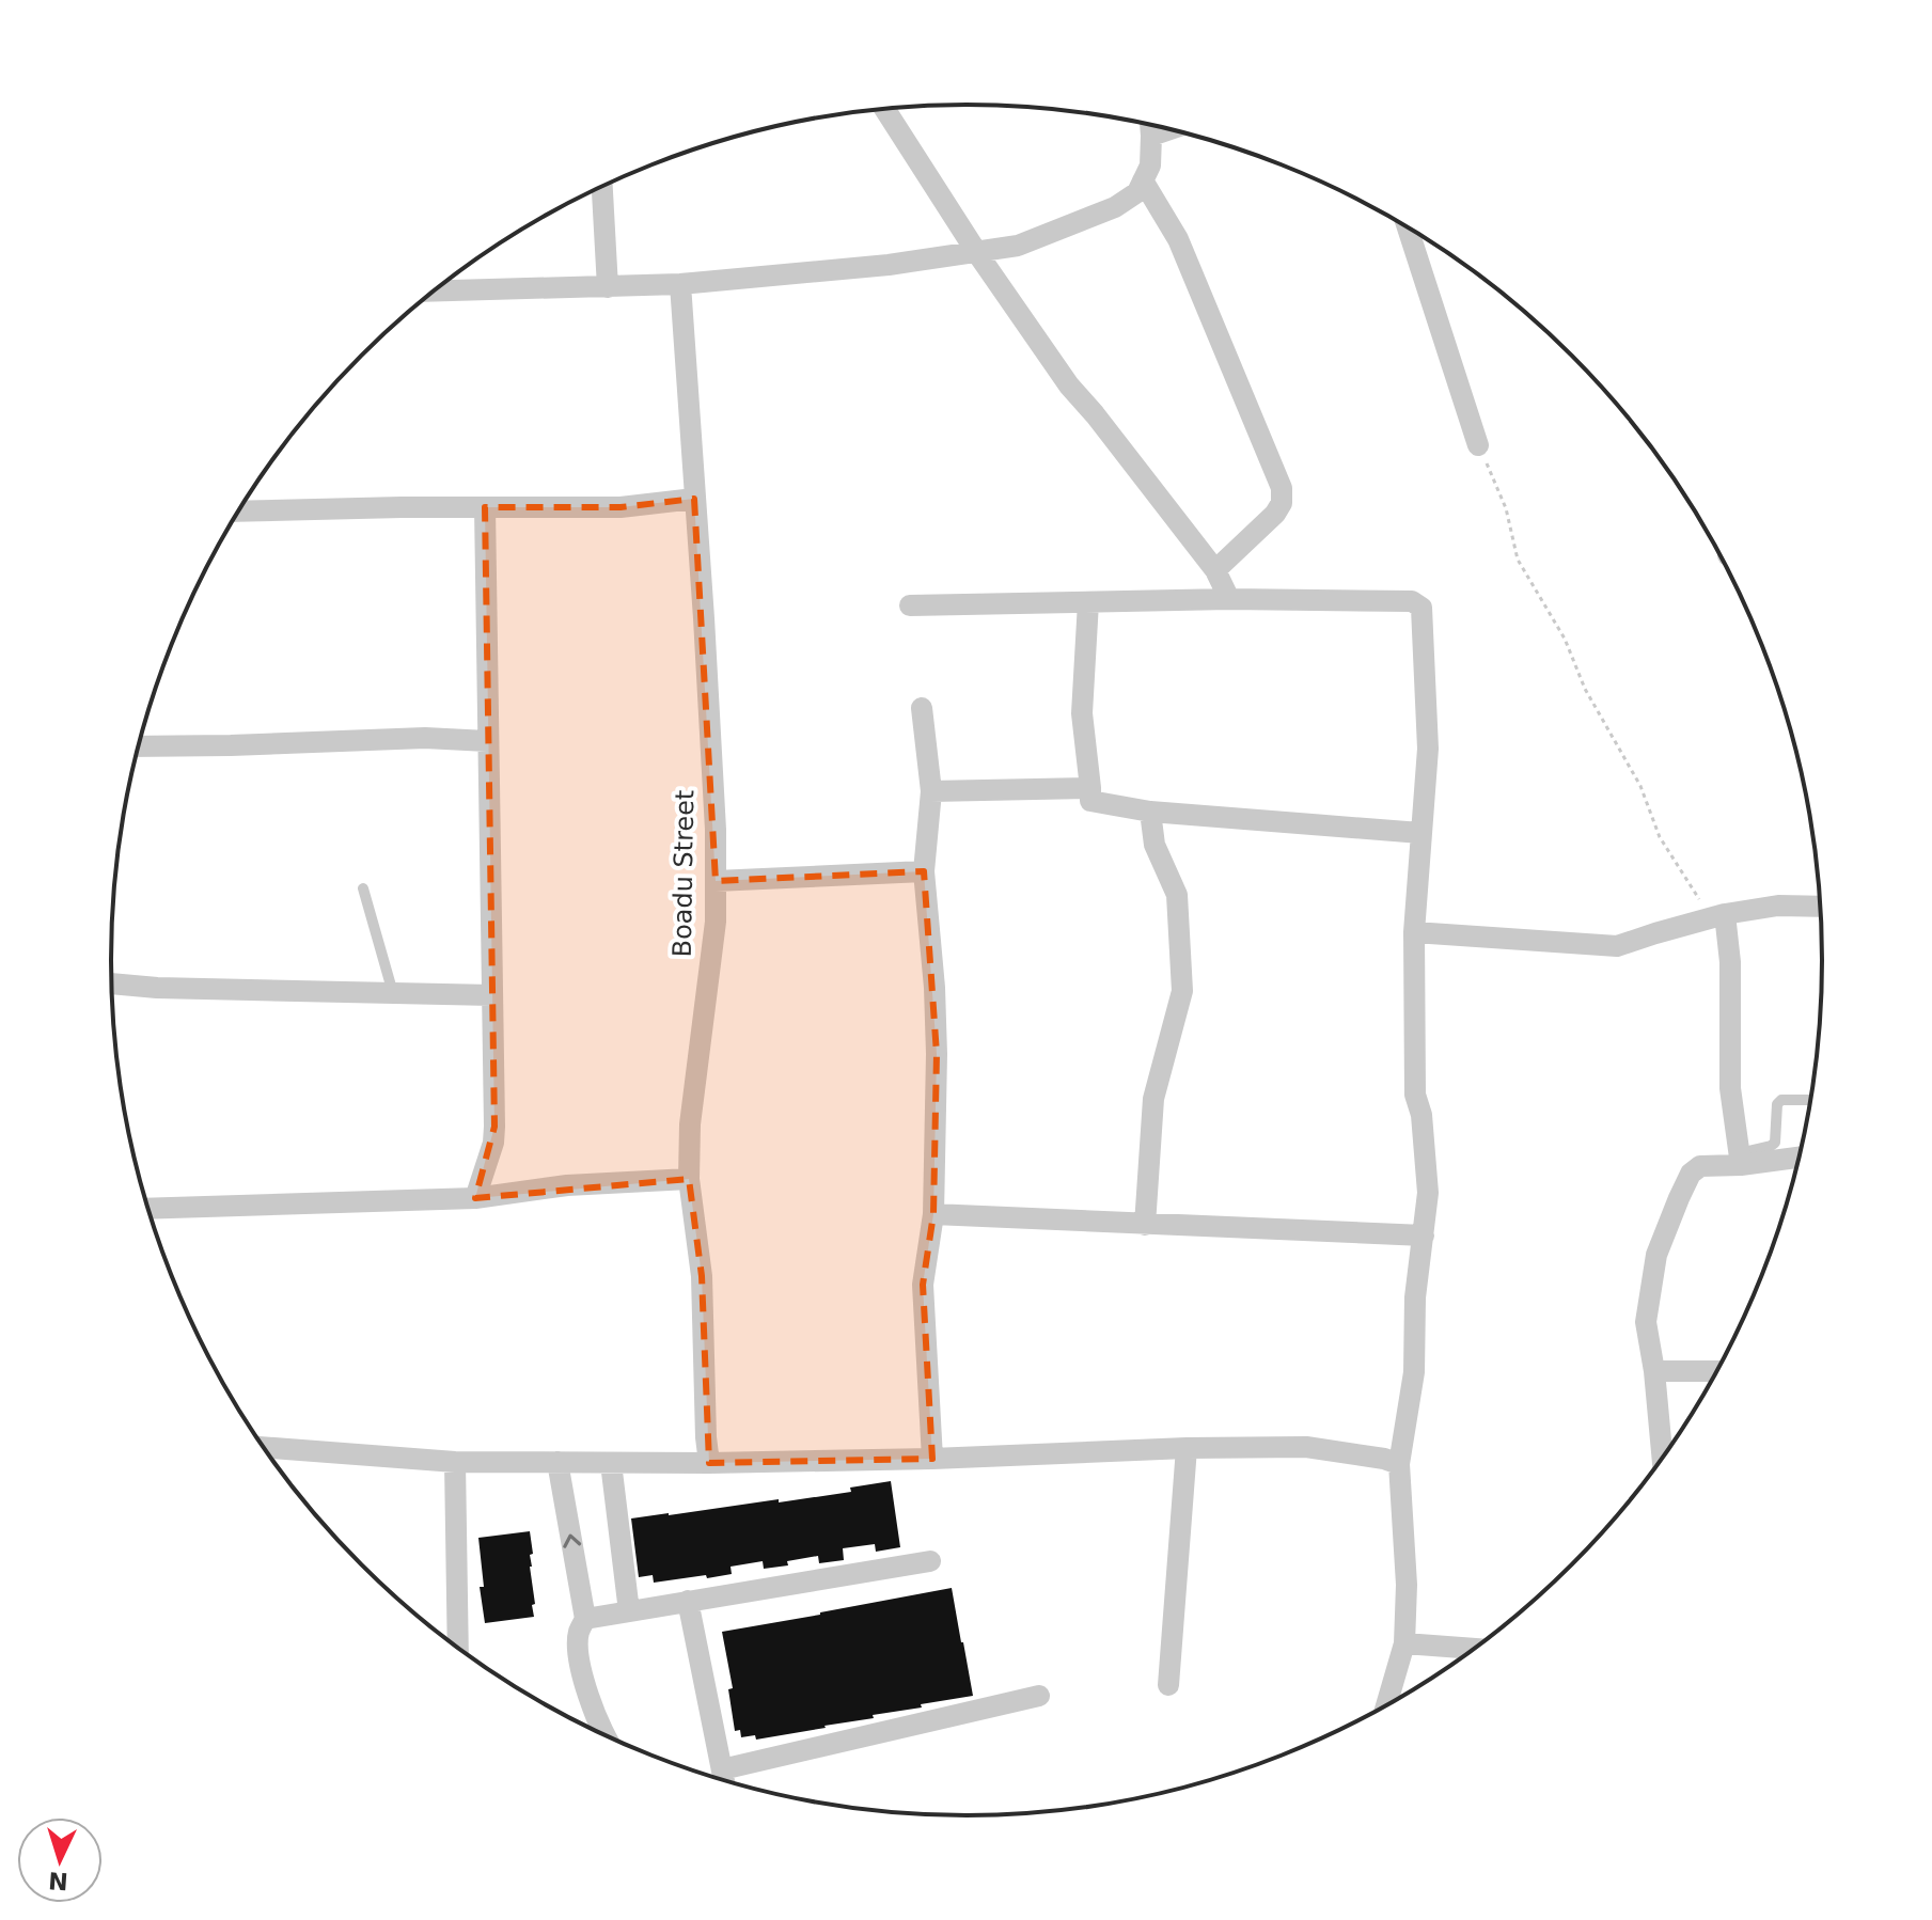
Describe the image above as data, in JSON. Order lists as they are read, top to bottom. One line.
{"streets":{"street":["Boadu Street"]},"north":"bottom"}
